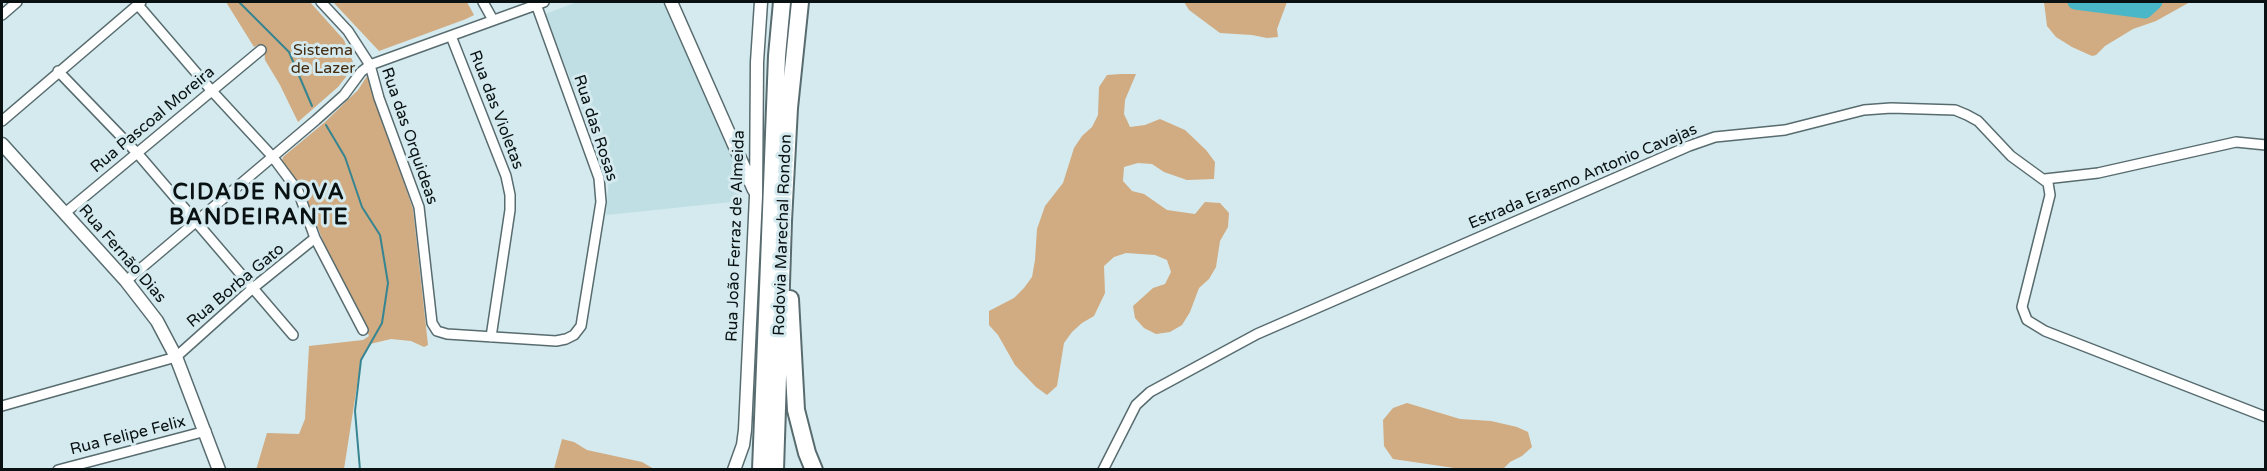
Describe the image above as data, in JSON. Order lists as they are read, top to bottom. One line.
{"streets":{"highway":["Rodovia Marechal Rondon"],"street":["Rua das Violetas","Rua Pascoal Moreira","Rua das Rosas","Rua das Orquideas","Estrada Erasmo Antonio Cavajas","Rua João Ferraz de Almeida","Rua Fernão Dias","Rua Borba Gato","Rua Felipe Felix"]},"crossings":[["Rua das Violetas","Rua das Rosas"],["Rua das Violetas","Rua das Orquideas"],["Rua Pascoal Moreira","Rua Fernão Dias"],["Rua das Rosas","Rua das Orquideas"],["Rua Fernão Dias","Rua Borba Gato"],["Rua Fernão Dias","Rua Felipe Felix"]],"districts":["CIDADE NOVA BANDEIRANTE"],"parks":["Sistema de Lazer"]}
